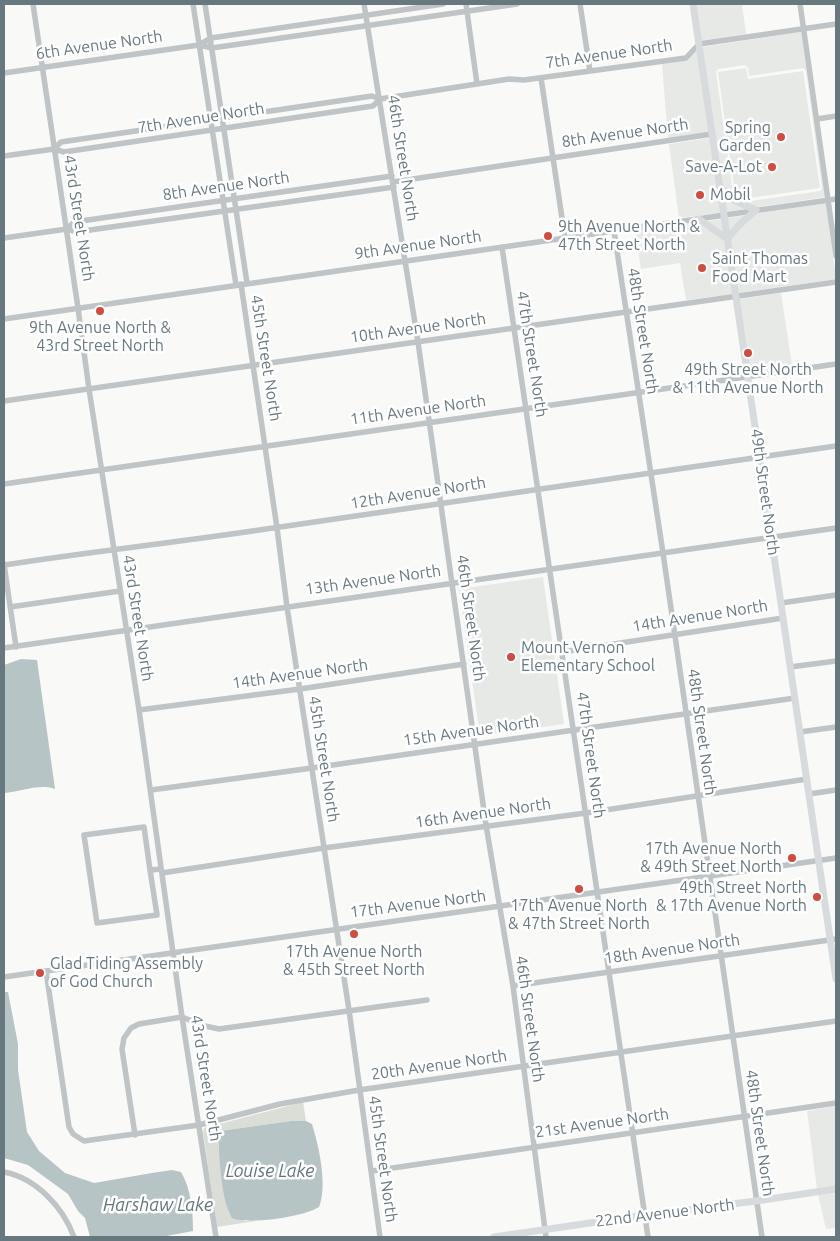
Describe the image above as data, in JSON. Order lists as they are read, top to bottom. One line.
{"streets":{"main road":["49th Street North","22nd Avenue North"],"street":["6th Avenue North","7th Avenue North","8th Avenue North","46th Street North","43rd Street North","9th Avenue North","10th Avenue North","48th Street North","47th Street North","45th Street North","11th Avenue North","12th Avenue North","13th Avenue North","14th Avenue North","15th Avenue North","16th Avenue North","17th Avenue North","18th Avenue North","20th Avenue North","21st Avenue North"]},"crossings":[["6th Avenue North","46th Street North"],["6th Avenue North","43rd Street North"],["6th Avenue North","45th Street North"],["7th Avenue North","46th Street North"],["7th Avenue North","43rd Street North"],["7th Avenue North","45th Street North"],["7th Avenue North","49th Street North"],["8th Avenue North","46th Street North"],["8th Avenue North","43rd Street North"],["8th Avenue North","45th Street North"],["8th Avenue North","49th Street North"],["46th Street North","9th Avenue North"],["46th Street North","10th Avenue North"],["46th Street North","11th Avenue North"],["46th Street North","12th Avenue North"],["46th Street North","13th Avenue North"],["46th Street North","14th Avenue North"],["46th Street North","15th Avenue North"],["46th Street North","16th Avenue North"],["46th Street North","17th Avenue North"],["46th Street North","18th Avenue North"],["46th Street North","20th Avenue North"],["46th Street North","21st Avenue North"],["46th Street North","22nd Avenue North"],["43rd Street North","9th Avenue North"],["43rd Street North","10th Avenue North"],["43rd Street North","11th Avenue North"],["43rd Street North","12th Avenue North"],["43rd Street North","13th Avenue North"],["43rd Street North","14th Avenue North"],["43rd Street North","15th Avenue North"],["43rd Street North","16th Avenue North"],["43rd Street North","17th Avenue North"],["43rd Street North","20th Avenue North"],["9th Avenue North","48th Street North"],["9th Avenue North","47th Street North"],["9th Avenue North","45th Street North"],["9th Avenue North","49th Street North"],["10th Avenue North","48th Street North"],["10th Avenue North","47th Street North"],["10th Avenue North","45th Street North"],["10th Avenue North","49th Street North"],["48th Street North","11th Avenue North"],["48th Street North","12th Avenue North"],["48th Street North","13th Avenue North"],["48th Street North","14th Avenue North"],["48th Street North","15th Avenue North"],["48th Street North","16th Avenue North"],["48th Street North","17th Avenue North"],["48th Street North","18th Avenue North"],["48th Street North","20th Avenue North"],["48th Street North","21st Avenue North"],["48th Street North","22nd Avenue North"],["47th Street North","11th Avenue North"],["47th Street North","12th Avenue North"],["47th Street North","13th Avenue North"],["47th Street North","14th Avenue North"],["47th Street North","15th Avenue North"],["47th Street North","16th Avenue North"],["47th Street North","17th Avenue North"],["47th Street North","18th Avenue North"],["47th Street North","20th Avenue North"],["47th Street North","21st Avenue North"],["47th Street North","22nd Avenue North"],["45th Street North","11th Avenue North"],["45th Street North","12th Avenue North"],["45th Street North","13th Avenue North"],["45th Street North","14th Avenue North"],["45th Street North","15th Avenue North"],["45th Street North","16th Avenue North"],["45th Street North","17th Avenue North"],["45th Street North","20th Avenue North"],["45th Street North","21st Avenue North"],["11th Avenue North","49th Street North"],["49th Street North","12th Avenue North"],["49th Street North","13th Avenue North"],["49th Street North","14th Avenue North"],["49th Street North","15th Avenue North"],["49th Street North","16th Avenue North"],["49th Street North","17th Avenue North"],["49th Street North","18th Avenue North"],["17th Avenue North","20th Avenue North"]],"water":["Louise Lake","Harshaw Lake"],"places":["Spring Garden","Save-A-Lot","Mobil","9th Avenue North & 47th Street North","Saint Thomas Food Mart","9th Avenue North & 43rd Street North","49th Street North & 11th Avenue North","Mount Vernon Elementary School","17th Avenue North & 49th Street North","17th Avenue North & 47th Street North","49th Street North & 17th Avenue North","17th Avenue North & 45th Street North","Glad Tiding Assembly of God Church"]}
